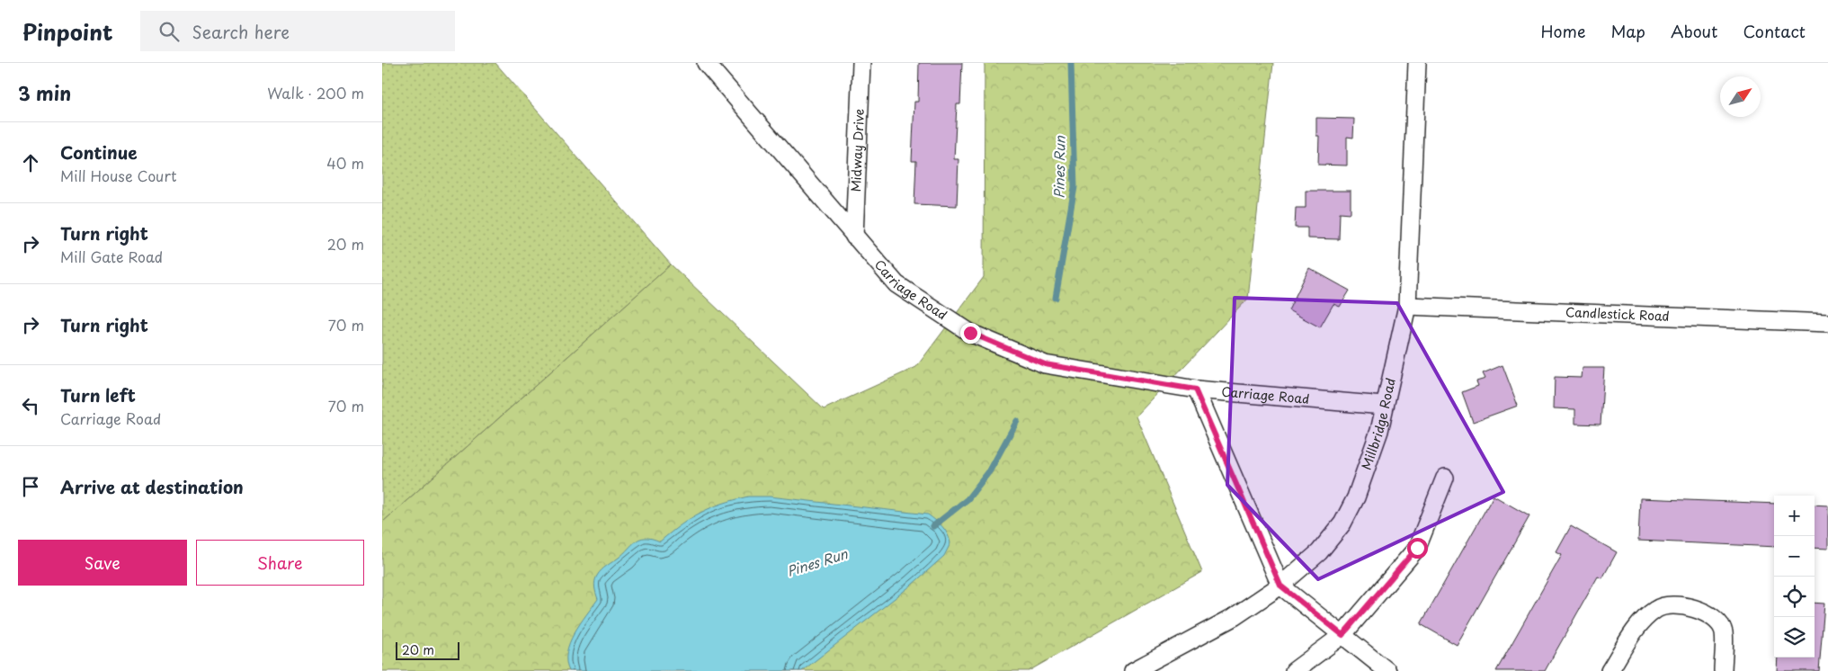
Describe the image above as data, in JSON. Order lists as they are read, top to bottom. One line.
{"streets":{"street":["Midway Drive","Carriage Road","Candlestick Road","Millbridge Road"]},"crossings":[["Midway Drive","Carriage Road"],["Carriage Road","Millbridge Road"],["Candlestick Road","Millbridge Road"]],"water":["Pines Run"],"scale_bar":"20 m","north":"top right","page":{"header":"Pinpoint","search":"Search here","nav":["Home","Map","About","Contact"],"heading":["3 min","Walk · 200 m"],"list":[["Continue","Mill House Court","40 m"],["Turn right","Mill Gate Road","20 m"],["Turn right","70 m"],["Turn left","Carriage Road","70 m"],"Arrive at destination"],"map_buttons":["+","−"],"buttons":["Save","Share"],"scale":"20 m"}}
